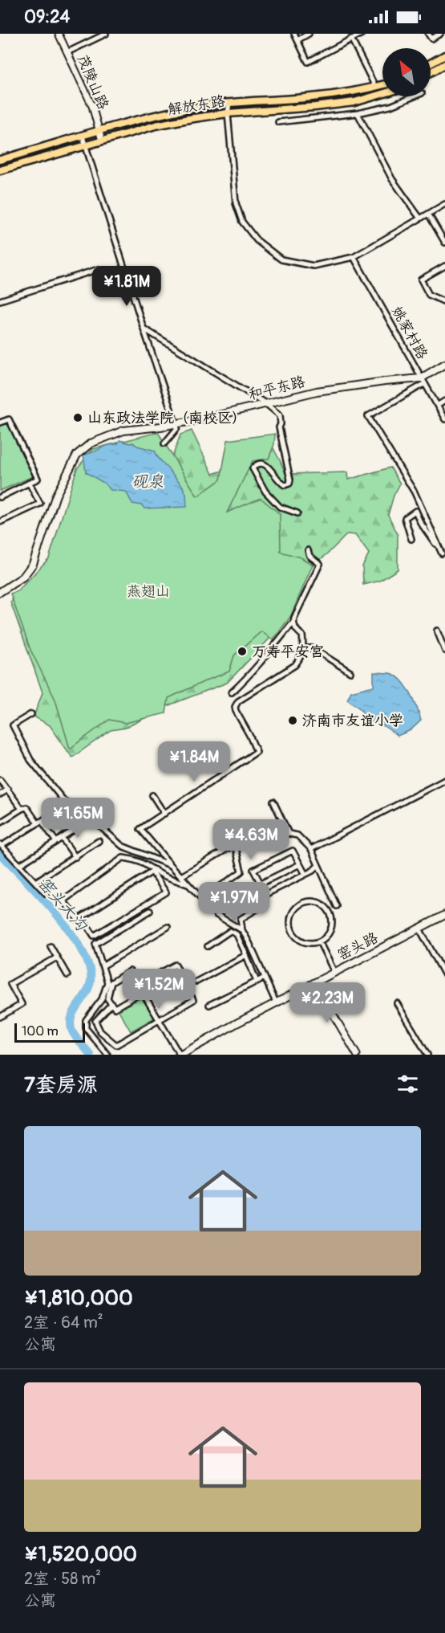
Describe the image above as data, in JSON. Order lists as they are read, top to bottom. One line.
{"streets":{"main road":["解放东路","和平东路","窑头路"],"street":["茂陵山路","姚家村路"]},"crossings":[["茂陵山路","解放东路"],["姚家村路","和平东路"]],"water":["砚泉","窑头大沟"],"parks":["燕翅山"],"places":["山东政法学院（南校区）","万寿平安宫","济南市友谊小学"],"scale_bar":"100 m","north":"top left","page":{"status":"09:24","price":["¥1.81M","¥1.84M","¥1.65M","¥4.63M","¥1.97M","¥1.52M","¥2.23M"],"scale":"100 m","heading":"7套房源","list":[{"name":"¥1,810,000","note":"2室 · 64 m² · 公寓"},{"name":"¥1,520,000","note":"2室 · 58 m² · 公寓"}]}}
